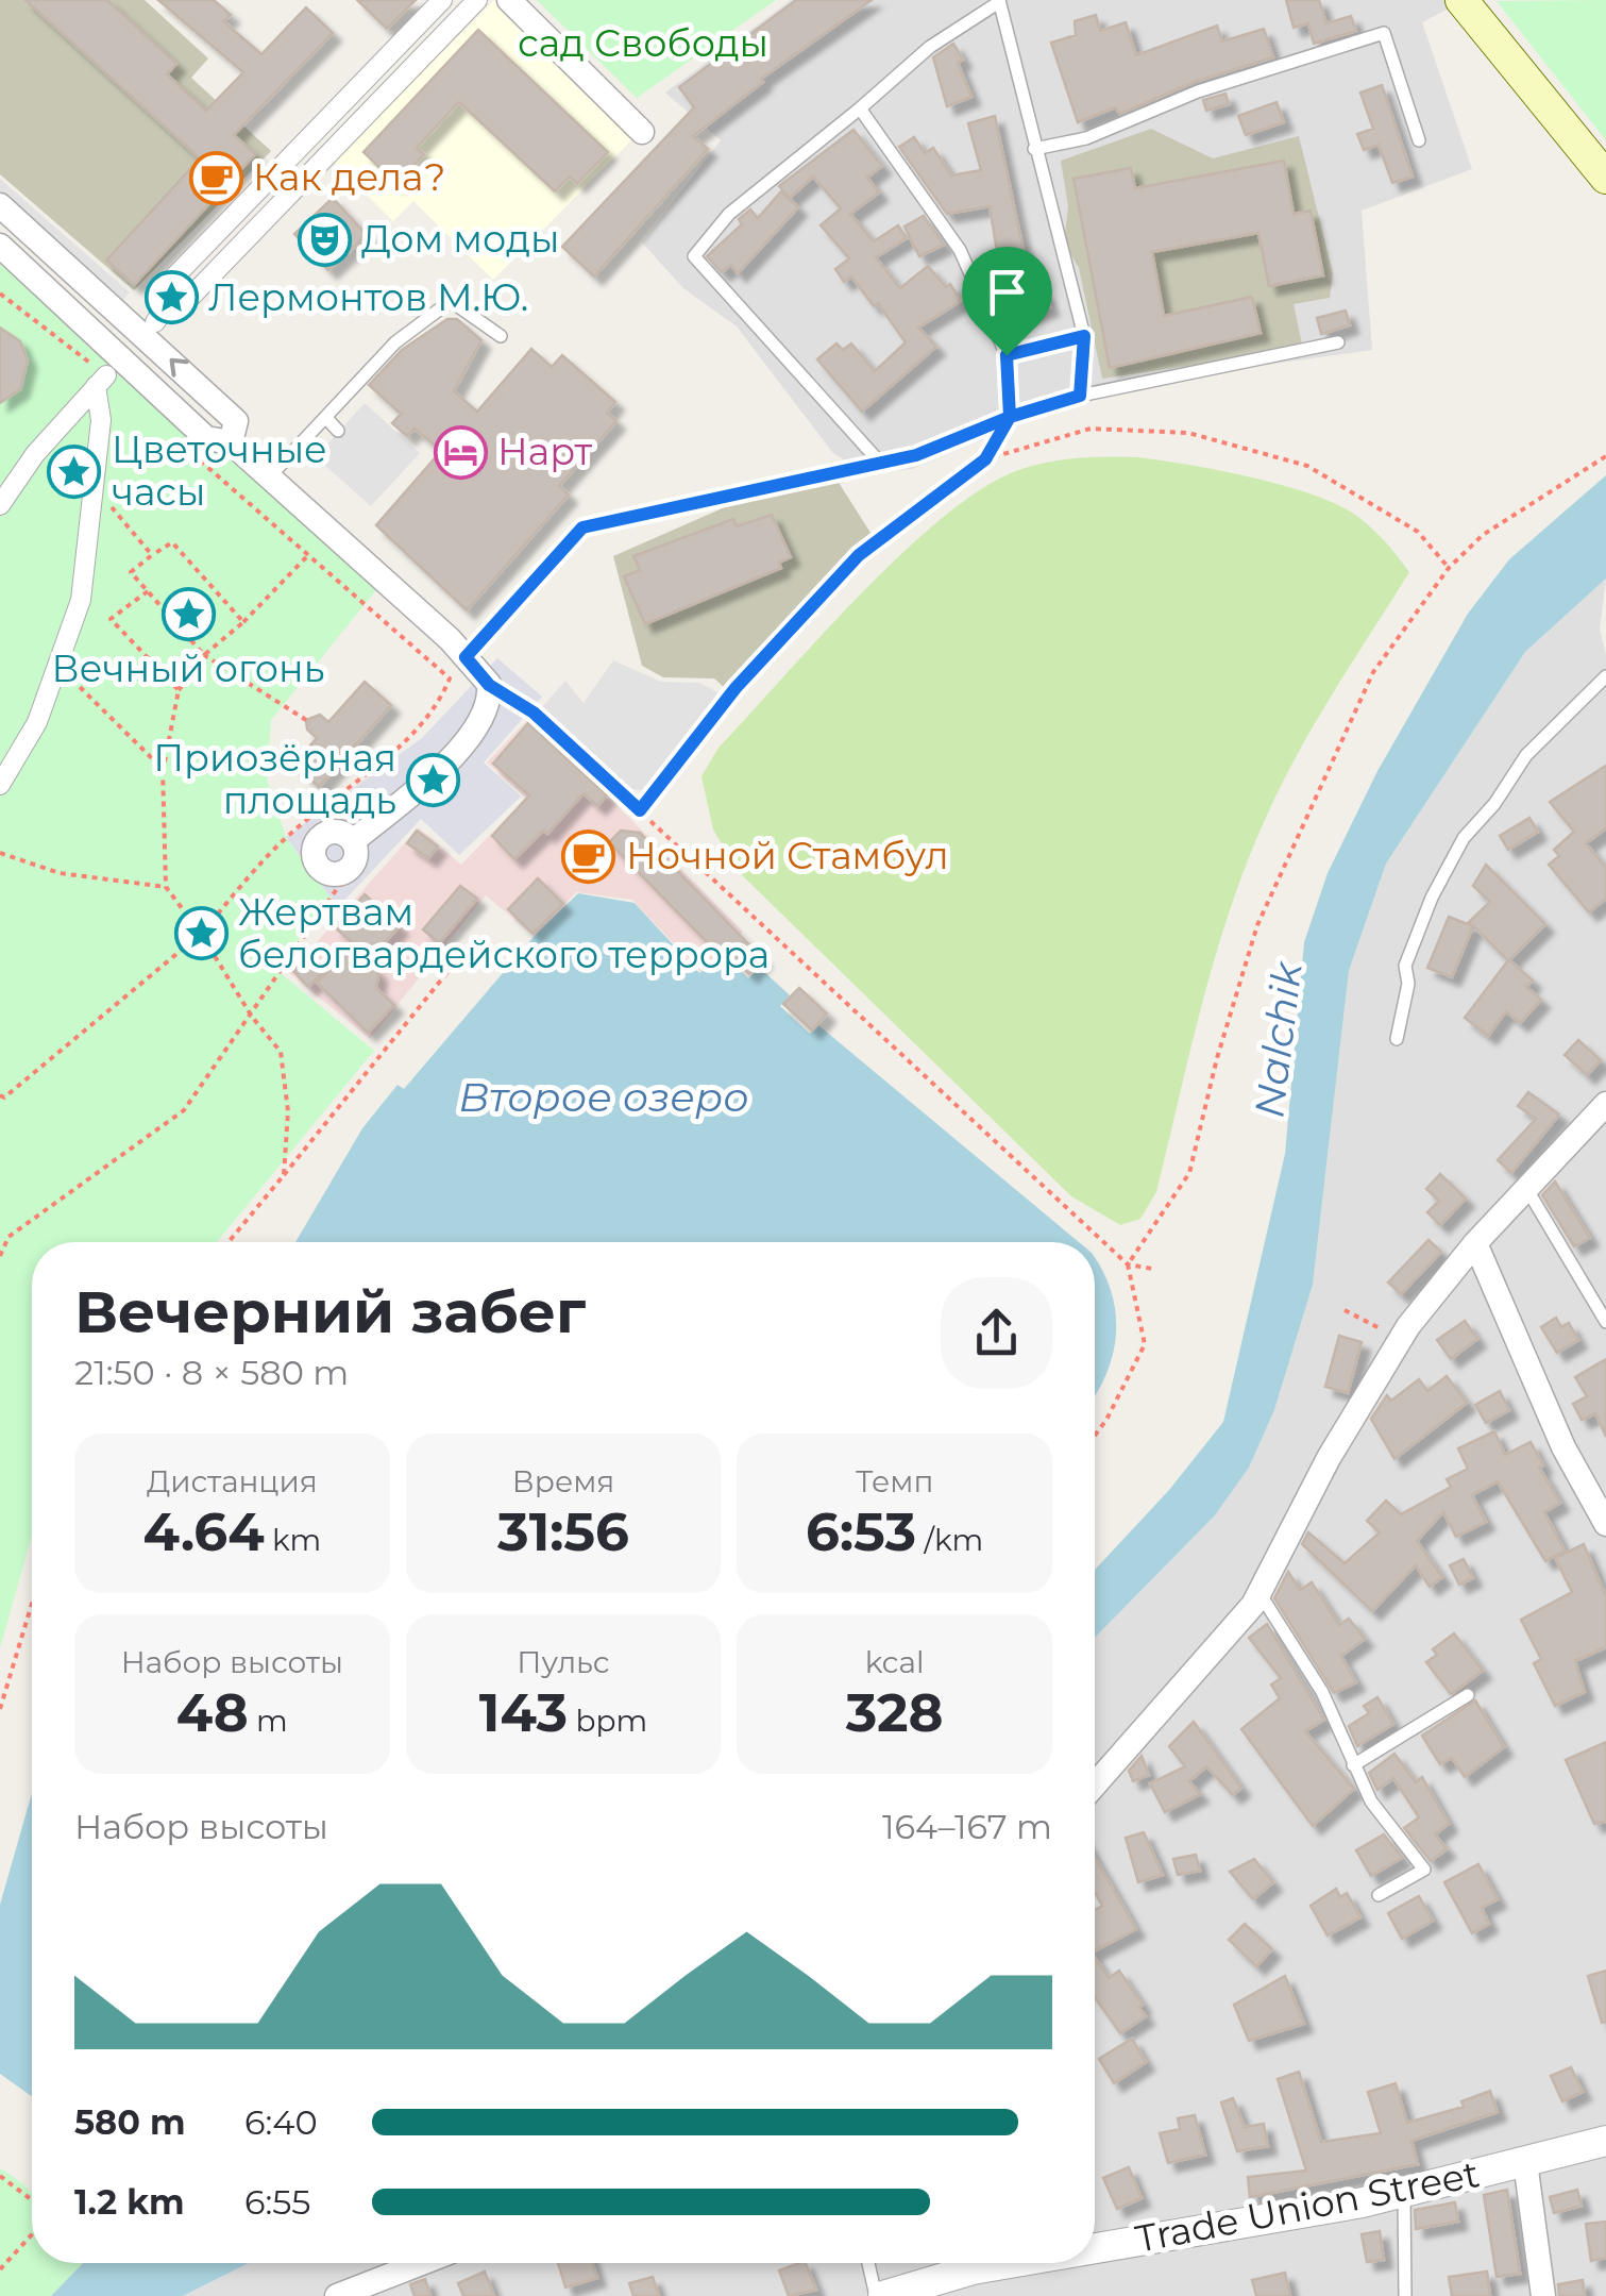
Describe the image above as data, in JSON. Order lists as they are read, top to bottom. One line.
{"streets":{"street":["Trade Union Street"]},"water":["Nalchik","Второе озеро"],"parks":["сад Свободы"],"places":{"cafe":["Как дела?","Ночной Стамбул"],"theatre":["Дом моды"],"place":["Лермонтов М.Ю.","Цветочные часы","Вечный огонь","Приозёрная площадь","Жертвам белогвардейского террора"],"hotel":["Нарт"]},"page":{"heading":["Вечерний забег","21:50 · 8 × 580 m"],"stats":[["Дистанция","4.64 km"],["Время","31:56"],["Темп","6:53 /km"],["Набор высоты","48 m"],["Пульс","143 bpm"],["kcal","328"]],"chart":["Набор высоты","164–167 m"],"list":[{"name":"580 m","note":"6:40"},{"name":"1.2 km","note":"6:55"}]}}
